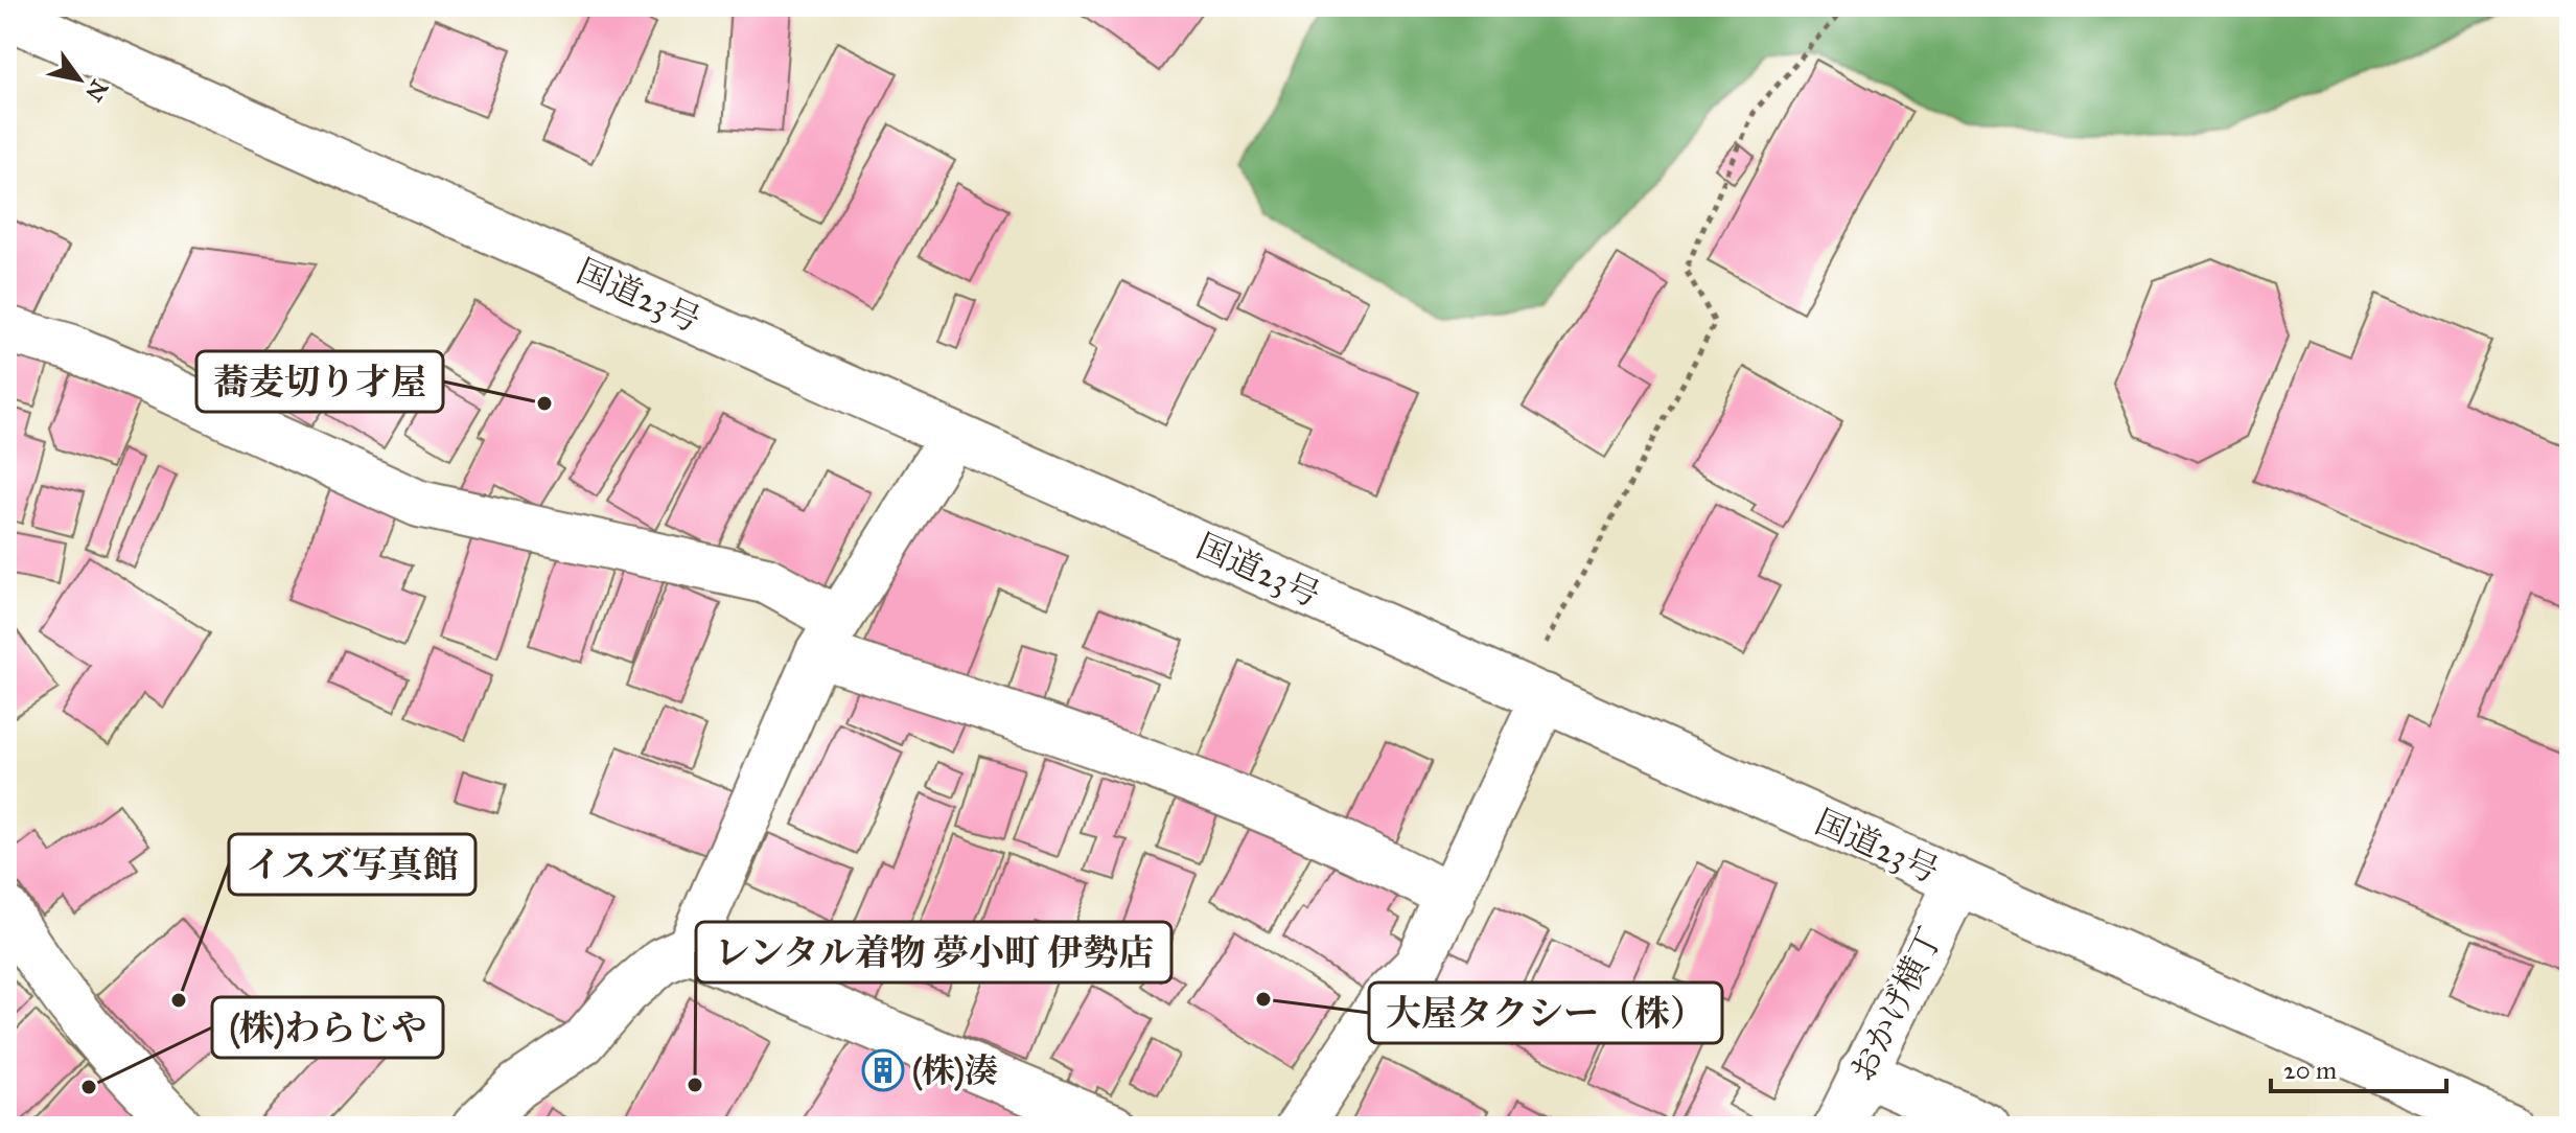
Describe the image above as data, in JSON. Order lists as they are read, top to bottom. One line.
{"streets":{"main road":["国道23号","おかげ横丁"]},"crossings":[["国道23号","おかげ横丁"]],"places":{"other":["蕎麦切り才屋","大屋タクシー（株）","イスズ写真館","レンタル着物 夢小町 伊勢店","(株)わらじや"],"building":["(株)湊"]},"scale_bar":"20 m","north":"bottom right"}
